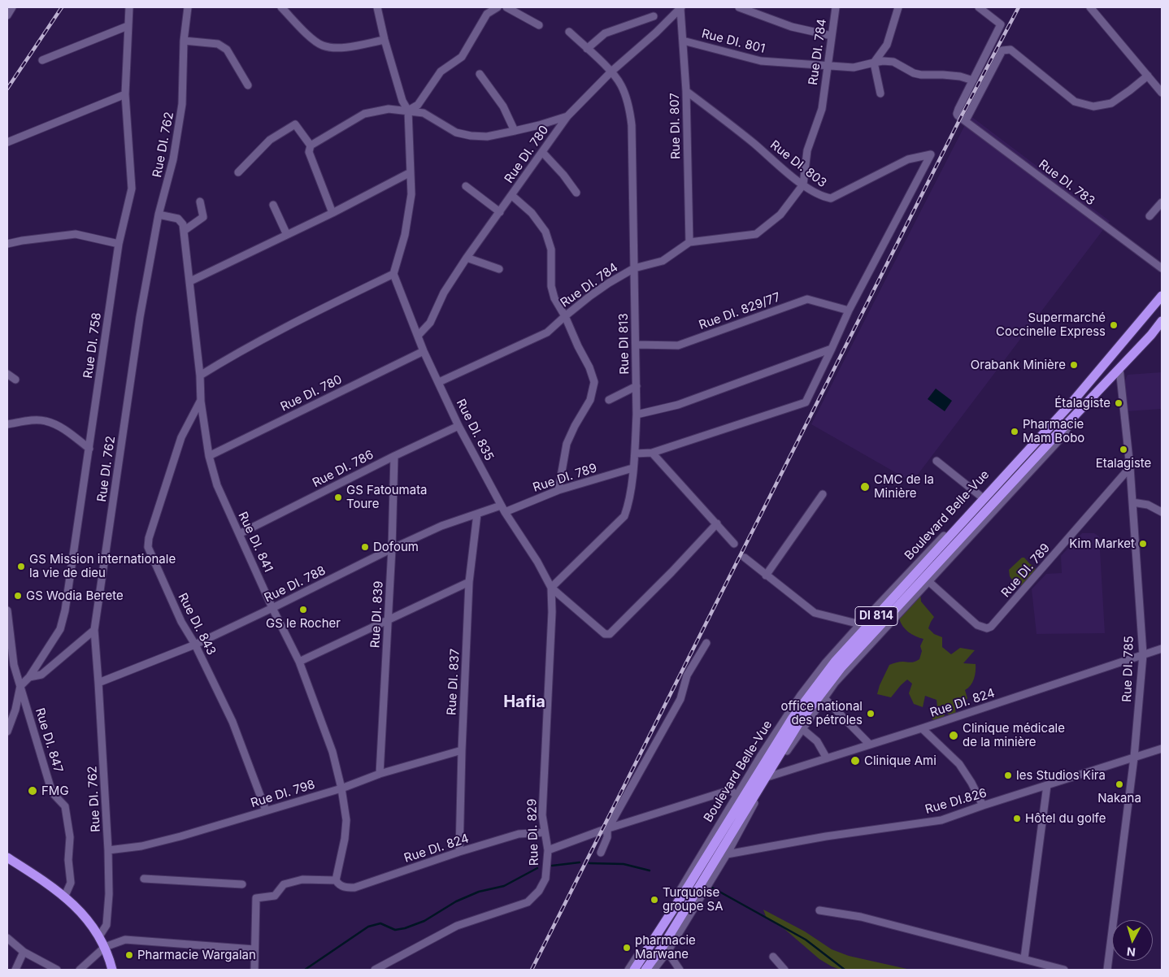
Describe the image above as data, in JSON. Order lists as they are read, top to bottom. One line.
{"streets":{"main road":["Boulevard Belle-Vue","DI 814"],"street":["Rue DI. 801","Rue DI. 784","Rue DI. 807","Rue DI. 762","Rue DI. 780","Rue DI. 803","Rue DI. 783","Rue DI. 829/77","Rue DI 813","Rue DI. 758","Rue DI. 835","Rue DI. 786","Rue DI. 789","Rue DI. 841","Rue DI. 788","Rue DI. 839","Rue DI. 843","Rue DI. 785","Rue DI. 837","Rue DI. 824","Rue DI. 847","Rue DI. 798","Rue DI.826","Rue DI. 829"]},"crossings":[["Rue DI. 801","Rue DI. 784"],["Rue DI. 801","Rue DI. 807"],["Rue DI. 801","Rue DI. 783"],["Rue DI. 784","Rue DI. 807"],["Rue DI. 784","Rue DI. 803"],["Rue DI. 784","Rue DI 813"],["Rue DI. 784","Rue DI. 835"],["Rue DI. 807","Rue DI. 780"],["Rue DI. 807","Rue DI. 803"],["Rue DI. 762","Rue DI. 758"],["Rue DI. 762","Rue DI. 788"],["Rue DI. 762","Rue DI. 798"],["Rue DI. 780","Rue DI 813"],["Rue DI. 780","Rue DI. 835"],["Rue DI. 780","Rue DI. 841"],["Rue DI. 803","Rue DI. 829/77"],["Rue DI. 829/77","Rue DI 813"],["Rue DI 813","Rue DI. 835"],["Rue DI 813","Rue DI. 789"],["Rue DI 813","Rue DI. 829"],["Rue DI. 758","Rue DI. 847"],["Rue DI. 835","Rue DI. 786"],["Rue DI. 835","Rue DI. 789"],["Rue DI. 835","Rue DI. 788"],["Rue DI. 835","Rue DI. 829"],["Rue DI. 786","Rue DI. 841"],["Rue DI. 786","Rue DI. 839"],["Rue DI. 789","Boulevard Belle-Vue"],["Rue DI. 789","Rue DI. 788"],["Rue DI. 789","Rue DI. 785"],["Boulevard Belle-Vue","Rue DI. 785"],["Boulevard Belle-Vue","Rue DI. 824"],["Boulevard Belle-Vue","Rue DI.826"],["Rue DI. 841","Rue DI. 788"],["Rue DI. 841","Rue DI. 843"],["Rue DI. 841","Rue DI. 824"],["Rue DI. 841","Rue DI. 798"],["Rue DI. 788","Rue DI. 839"],["Rue DI. 788","Rue DI. 843"],["Rue DI. 788","Rue DI. 837"],["Rue DI. 839","Rue DI. 798"],["Rue DI. 843","Rue DI. 798"],["Rue DI. 785","Rue DI. 824"],["Rue DI. 785","Rue DI.826"],["Rue DI. 837","Rue DI. 824"],["Rue DI. 837","Rue DI. 798"],["Rue DI. 824","Rue DI. 829"]],"districts":["Hafia"],"places":["Supermarché Coccinelle Express","Orabank Minière","Étalagiste","Pharmacie Mam Bobo","Etalagiste","CMC de la Minière","GS Fatoumata Toure","Kim Market","Dofoum","GS Mission internationale la vie de dieu","GS Wodia Berete","GS le Rocher","office national des pétroles","Clinique médicale de la minière","Clinique Ami","les Studios Kira","Nakana","FMG","Hôtel du golfe","Turquoise groupe SA","pharmacie Marwane","Pharmacie Wargalan"],"north":"bottom"}
